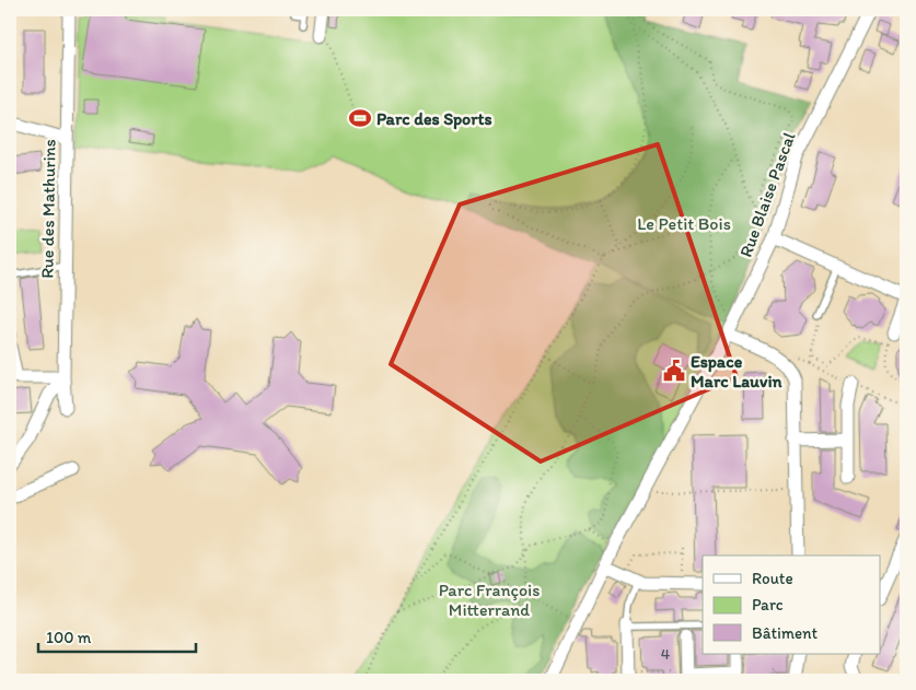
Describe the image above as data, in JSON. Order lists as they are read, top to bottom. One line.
{"streets":{"street":["Rue Blaise Pascal","Rue des Mathurins"]},"parks":["Le Petit Bois","Parc François Mitterrand"],"places":{"sports":["Parc des Sports"],"public building":["Espace Marc Lauvin"]},"house_numbers":["4"],"legend":["Route","Parc","Bâtiment"],"scale_bar":"100 m"}
